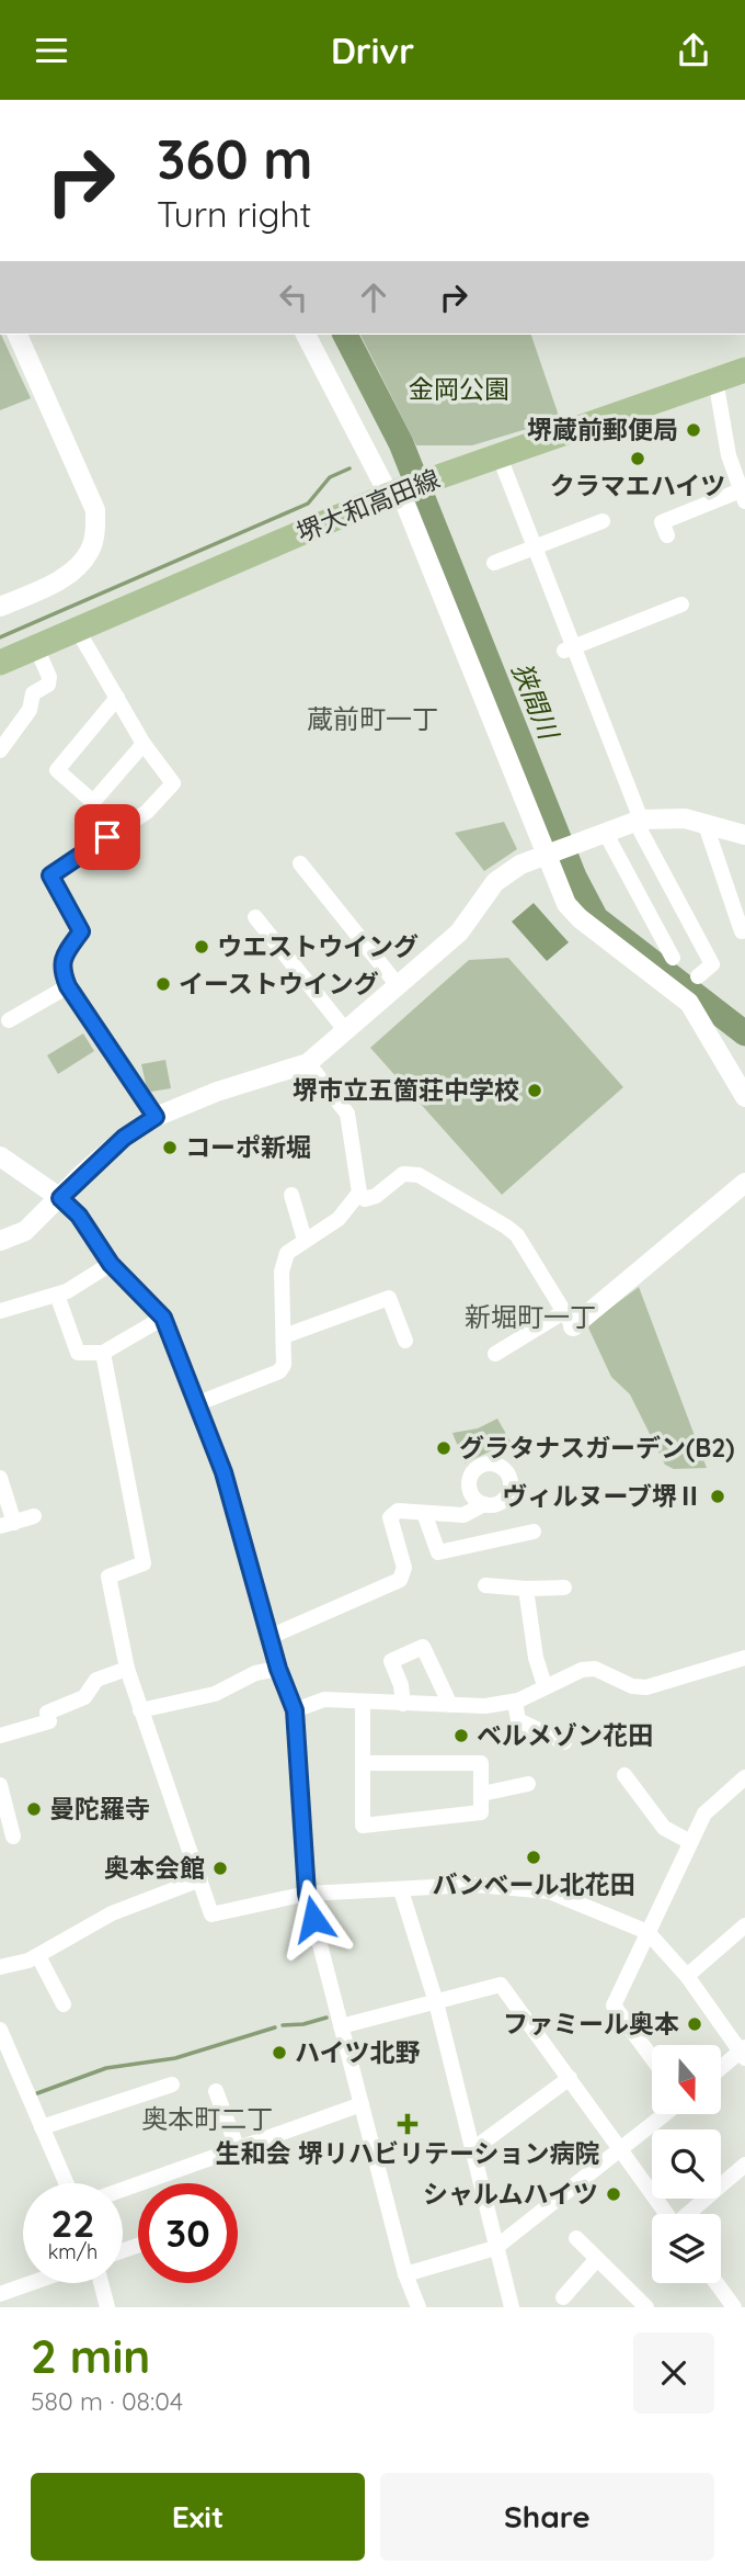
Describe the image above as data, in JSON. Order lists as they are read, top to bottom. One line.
{"streets":{"main road":["堺大和高田線"]},"districts":["蔵前町一丁","新堀町一丁","奥本町二丁"],"water":["狭間川"],"parks":["金岡公園"],"places":{"other":["堺蔵前郵便局","クラマエハイツ","ウエストウイング","イーストウイング","堺市立五箇荘中学校","コーポ新堀","グラタナスガーデン(B2)","ヴィルヌーブ堺Ⅱ","ベルメゾン花田","曼陀羅寺","バンベール北花田","奥本会館","ファミール奥本","ハイツ北野","シャルムハイツ"],"health":["生和会 堺リハビリテーション病院"]},"north":"bottom","page":{"header":"Drivr","turn":["360 m","Turn right"],"speed":"22 km/h","limit":"30","heading":["2 min","580 m · 08:04"],"buttons":["Exit","Share"]}}
